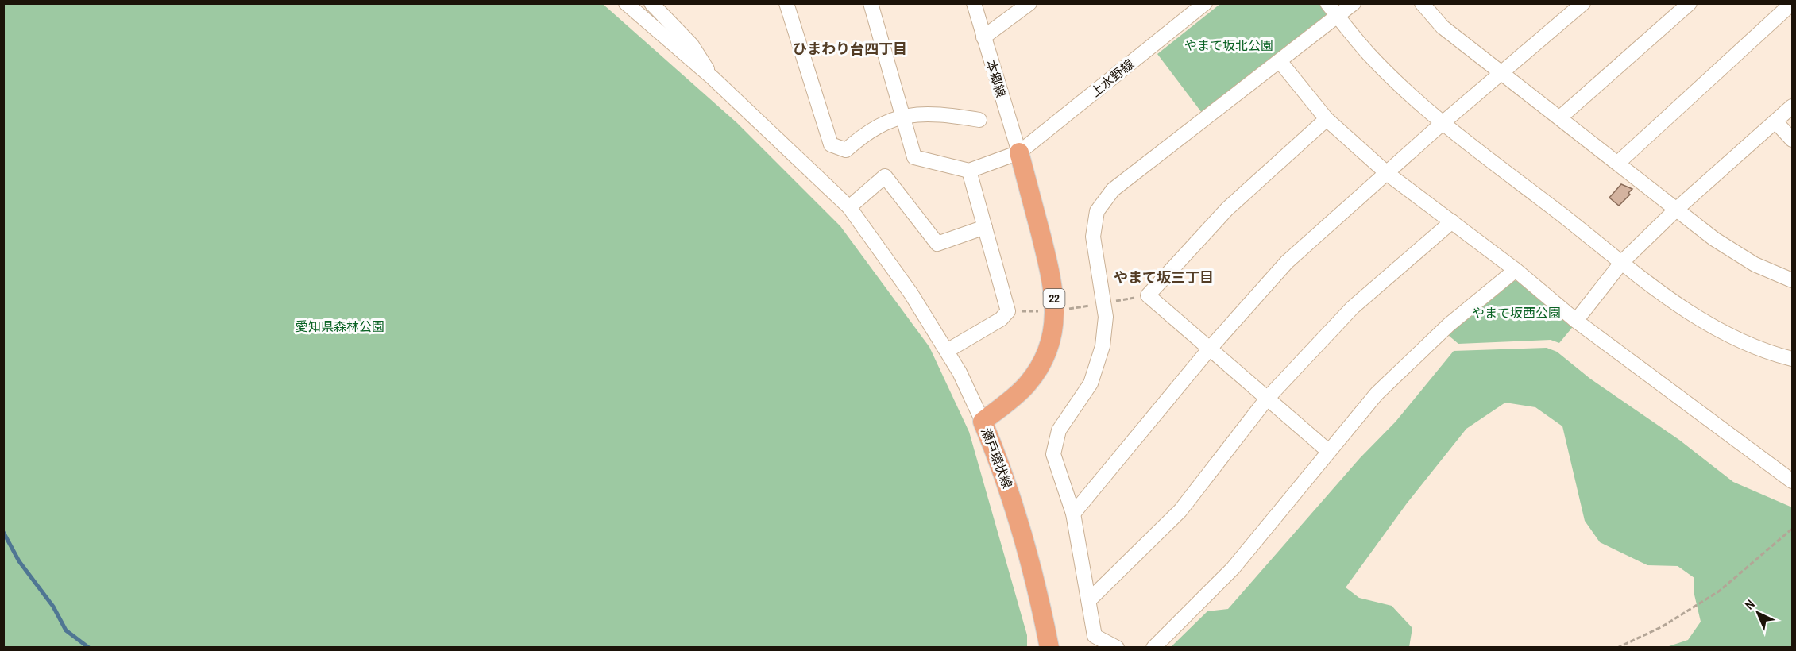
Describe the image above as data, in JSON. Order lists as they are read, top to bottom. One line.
{"streets":{"main road":["22","瀬戸環状線"],"street":["上水野線","本郷線"]},"crossings":[["上水野線","本郷線"],["上水野線","瀬戸環状線"],["本郷線","瀬戸環状線"]],"districts":["ひまわり台四丁目","やまて坂三丁目"],"parks":["やまて坂北公園","やまて坂西公園","愛知県森林公園"],"north":"top left"}
